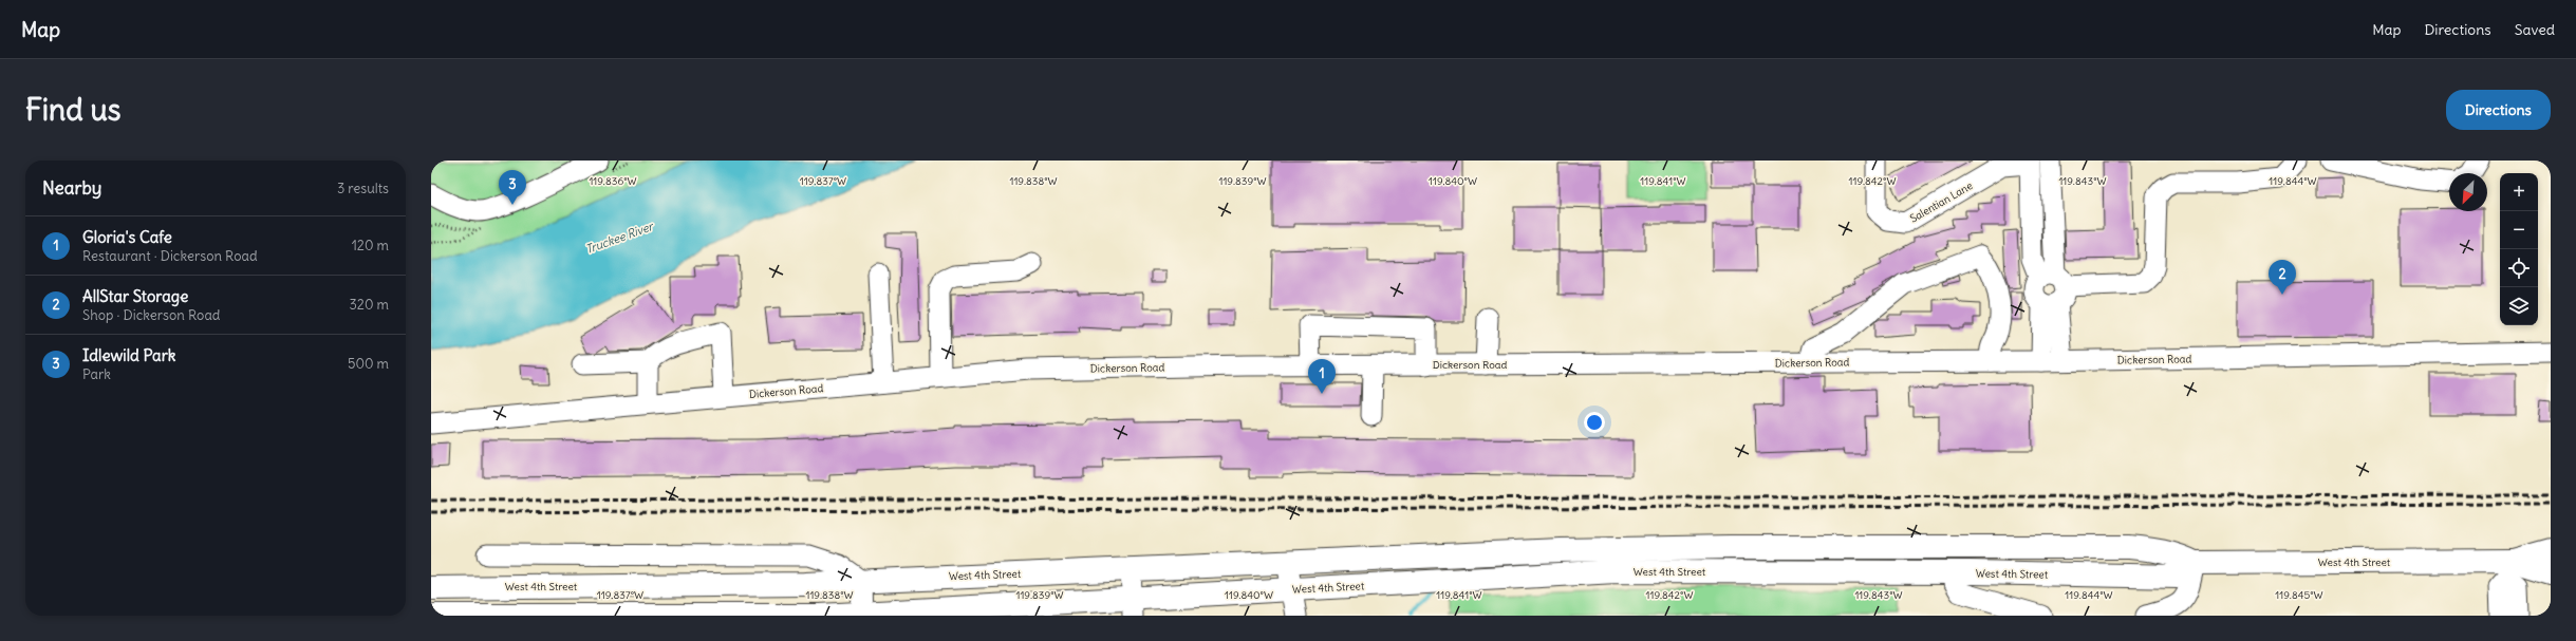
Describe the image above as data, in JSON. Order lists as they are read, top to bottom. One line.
{"streets":{"main road":["West 4th Street"],"street":["Salentian Lane","Dickerson Road"]},"water":["Truckee River"],"north":"bottom left","page":{"header":"Map","nav":["Map","Directions","Saved"],"buttons":"Directions","title":"Find us","heading":["Nearby","3 results"],"pins":["3","2","1"],"map_buttons":["+","−"],"list":[{"mark":"1","name":"Gloria's Cafe","note":"Restaurant · Dickerson Road","value":"120 m"},{"mark":"2","name":"AllStar Storage","note":"Shop · Dickerson Road","value":"320 m"},{"mark":"3","name":"Idlewild Park","note":"Park","value":"500 m"}]},"coordinates":["119.836°W","119.842°W","119.837°W","119.838°W","119.839°W","119.840°W","119.841°W","119.843°W","119.844°W","119.845°W"]}
